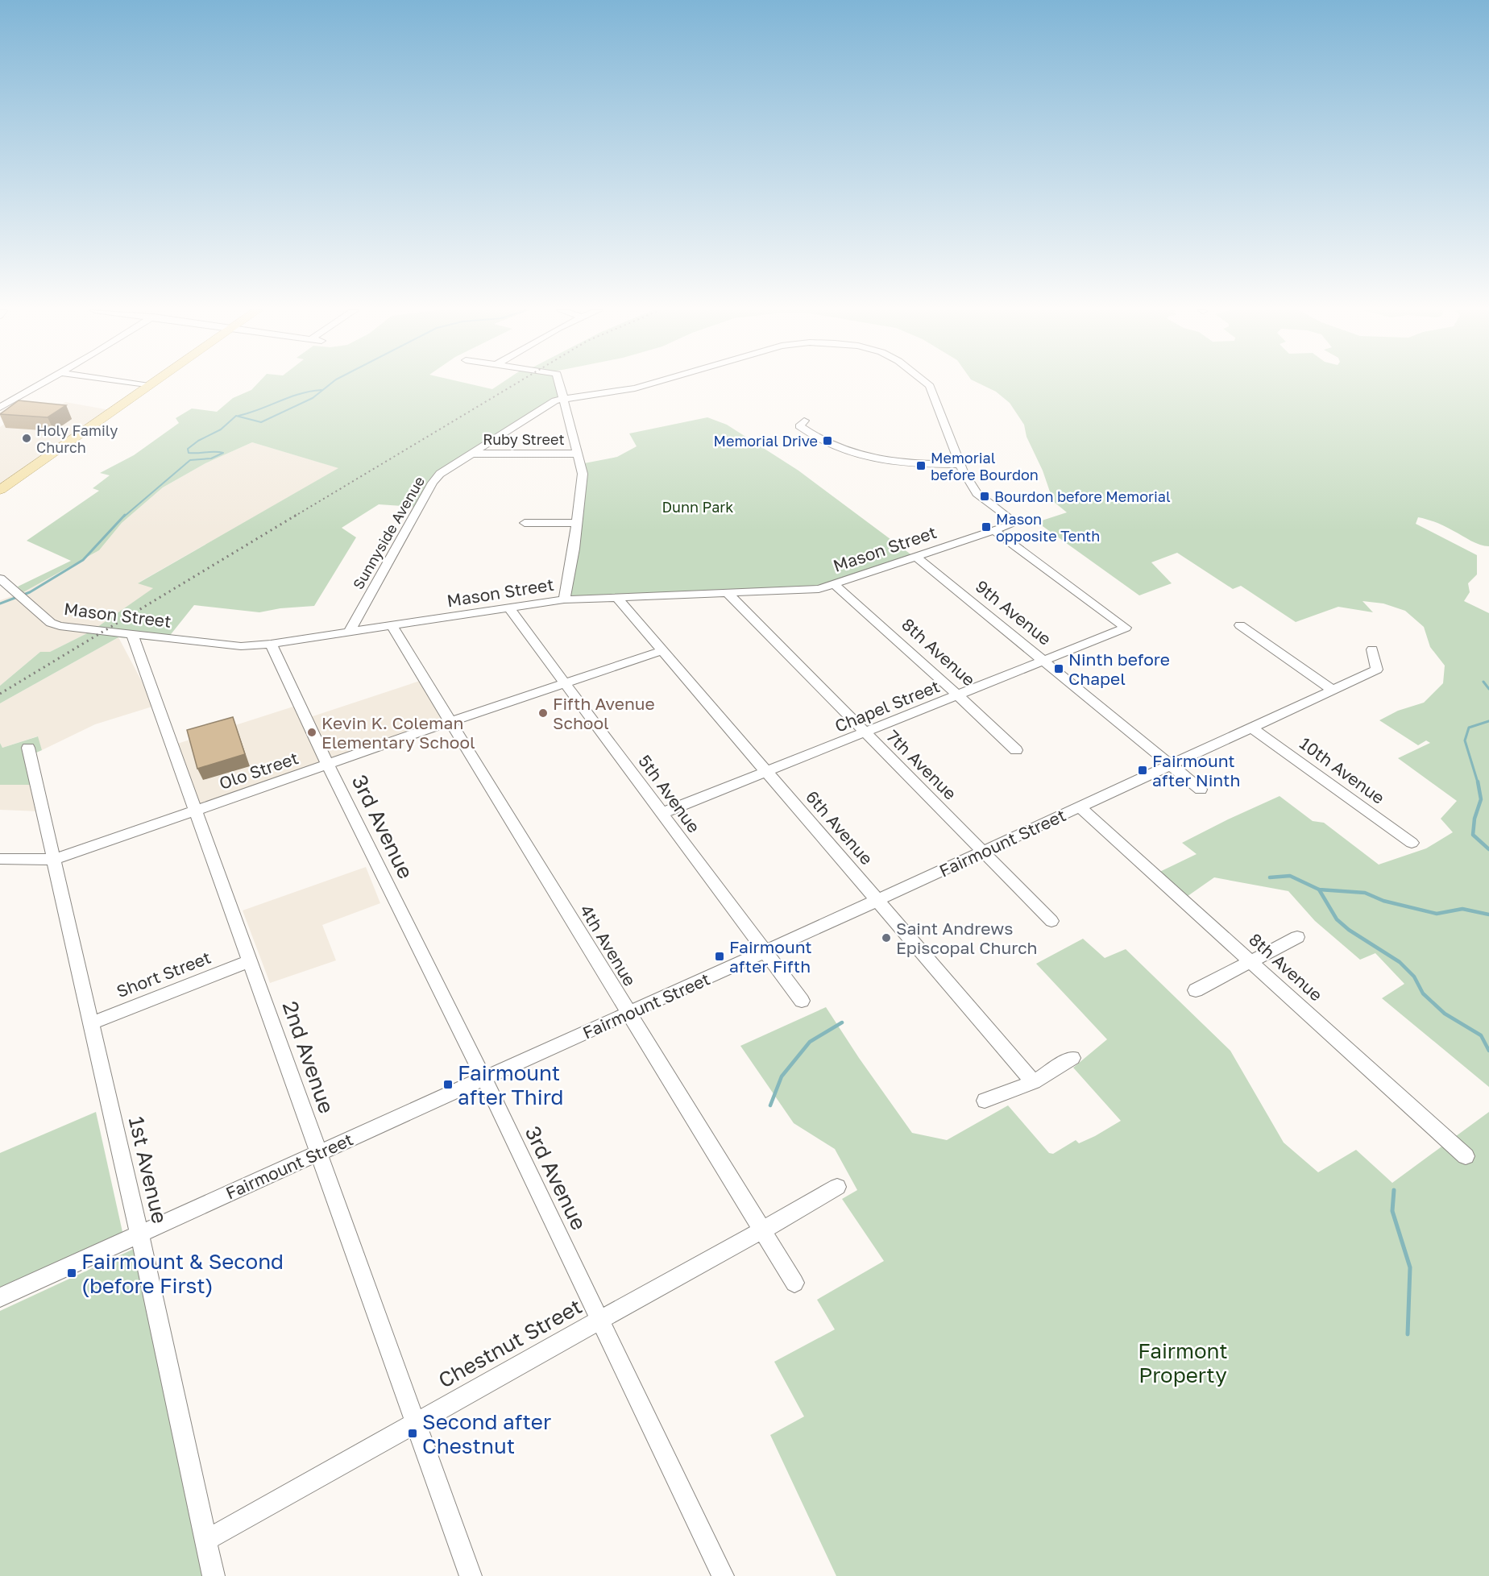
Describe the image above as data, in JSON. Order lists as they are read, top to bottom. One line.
{"streets":{"street":["Ruby Street","Sunnyside Avenue","Mason Street","9th Avenue","8th Avenue","Chapel Street","7th Avenue","Olo Street","10th Avenue","5th Avenue","3rd Avenue","6th Avenue","Fairmount Street","4th Avenue","Short Street","2nd Avenue","1st Avenue","Chestnut Street"]},"crossings":[["Ruby Street","Sunnyside Avenue"],["Sunnyside Avenue","Mason Street"],["Mason Street","9th Avenue"],["Mason Street","8th Avenue"],["Mason Street","Chapel Street"],["Mason Street","7th Avenue"],["Mason Street","5th Avenue"],["Mason Street","3rd Avenue"],["Mason Street","6th Avenue"],["Mason Street","4th Avenue"],["Mason Street","2nd Avenue"],["9th Avenue","Chapel Street"],["9th Avenue","Fairmount Street"],["8th Avenue","Chapel Street"],["8th Avenue","Fairmount Street"],["Chapel Street","7th Avenue"],["Chapel Street","5th Avenue"],["Chapel Street","6th Avenue"],["7th Avenue","Fairmount Street"],["Olo Street","5th Avenue"],["Olo Street","3rd Avenue"],["Olo Street","6th Avenue"],["Olo Street","4th Avenue"],["Olo Street","2nd Avenue"],["Olo Street","1st Avenue"],["10th Avenue","Fairmount Street"],["5th Avenue","Fairmount Street"],["3rd Avenue","Fairmount Street"],["3rd Avenue","Chestnut Street"],["6th Avenue","Fairmount Street"],["Fairmount Street","4th Avenue"],["Fairmount Street","2nd Avenue"],["Fairmount Street","1st Avenue"],["4th Avenue","Chestnut Street"],["Short Street","2nd Avenue"],["Short Street","1st Avenue"],["2nd Avenue","Chestnut Street"],["1st Avenue","Chestnut Street"]],"parks":["Dunn Park","Fairmont Property"],"places":{"other":["Holy Family Church","Fifth Avenue School","Kevin K. Coleman Elementary School","Saint Andrews Episcopal Church"],"transit":["Memorial Drive","Memorial before Bourdon","Bourdon before Memorial","Mason opposite Tenth","Ninth before Chapel","Fairmount after Ninth","Fairmount after Fifth","Fairmount after Third","Fairmount & Second (before First)","Second after Chestnut"]}}
